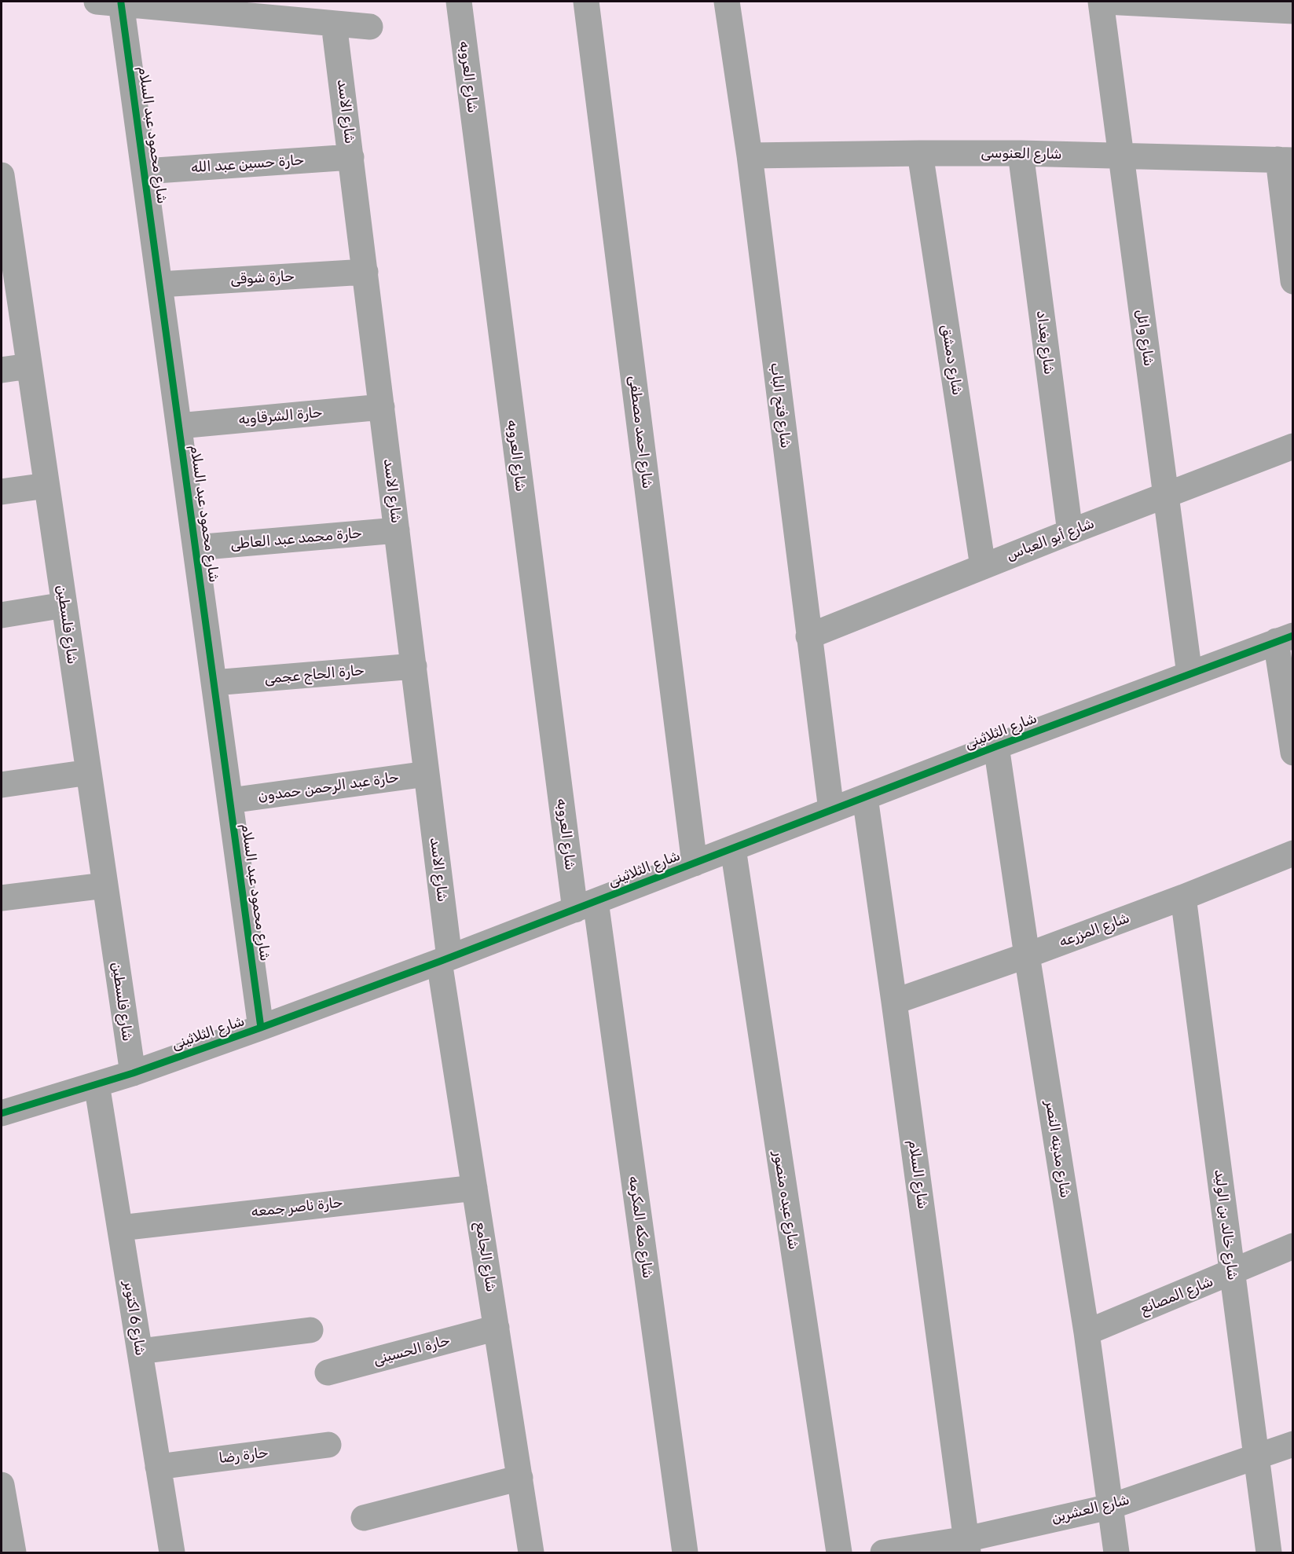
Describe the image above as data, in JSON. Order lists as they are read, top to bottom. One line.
{"streets":{"street":["شارع العروبه","شارع الاسد","شارع محمود عبد السلام","شارع العنوسى","حارة حسين عبد الله","حارة شوقى","شارع وائل","شارع بغداد","شارع دمشق","شارع فتح الباب","حارة الشرقاويه","شارع احمد مصطفى","حارة محمد عبد العاطى","شارع أبو العباس","شارع فلسطين","حارة الحاج عجمى","شارع الثلاثينى","حارة عبد الرحمن حمدون","شارع المزرعه","شارع مدينه النصر","شارع السلام","شارع عبده منصور","حارة ناصر جمعه","شارع خالد بن الوليد","شارع مكه المكرمه","شارع الجامع","شارع المصانع","شارع 6 اكتوبر","حارة الحسينى","حارة رضا","شارع العشرين"]},"crossings":[["شارع العروبه","شارع الثلاثينى"],["شارع العروبه","شارع مكه المكرمه"],["شارع الاسد","حارة حسين عبد الله"],["شارع الاسد","حارة شوقى"],["شارع الاسد","حارة الشرقاويه"],["شارع الاسد","حارة محمد عبد العاطى"],["شارع الاسد","حارة الحاج عجمى"],["شارع الاسد","شارع الثلاثينى"],["شارع الاسد","حارة عبد الرحمن حمدون"],["شارع الاسد","شارع الجامع"],["شارع محمود عبد السلام","حارة حسين عبد الله"],["شارع محمود عبد السلام","حارة شوقى"],["شارع محمود عبد السلام","حارة الشرقاويه"],["شارع محمود عبد السلام","حارة محمد عبد العاطى"],["شارع محمود عبد السلام","حارة الحاج عجمى"],["شارع محمود عبد السلام","شارع الثلاثينى"],["شارع محمود عبد السلام","حارة عبد الرحمن حمدون"],["شارع العنوسى","شارع وائل"],["شارع العنوسى","شارع بغداد"],["شارع العنوسى","شارع دمشق"],["شارع العنوسى","شارع فتح الباب"],["شارع وائل","شارع أبو العباس"],["شارع وائل","شارع الثلاثينى"],["شارع بغداد","شارع أبو العباس"],["شارع دمشق","شارع أبو العباس"],["شارع فتح الباب","شارع أبو العباس"],["شارع فتح الباب","شارع الثلاثينى"],["شارع احمد مصطفى","شارع الثلاثينى"],["شارع فلسطين","شارع الثلاثينى"],["شارع الثلاثينى","شارع مدينه النصر"],["شارع الثلاثينى","شارع السلام"],["شارع الثلاثينى","شارع عبده منصور"],["شارع الثلاثينى","شارع مكه المكرمه"],["شارع الثلاثينى","شارع الجامع"],["شارع الثلاثينى","شارع 6 اكتوبر"],["شارع المزرعه","شارع مدينه النصر"],["شارع المزرعه","شارع السلام"],["شارع المزرعه","شارع خالد بن الوليد"],["شارع مدينه النصر","شارع المصانع"],["شارع مدينه النصر","شارع العشرين"],["شارع السلام","شارع العشرين"],["حارة ناصر جمعه","شارع الجامع"],["حارة ناصر جمعه","شارع 6 اكتوبر"],["شارع خالد بن الوليد","شارع المصانع"],["شارع خالد بن الوليد","شارع العشرين"],["شارع الجامع","حارة الحسينى"],["شارع 6 اكتوبر","حارة رضا"]]}
